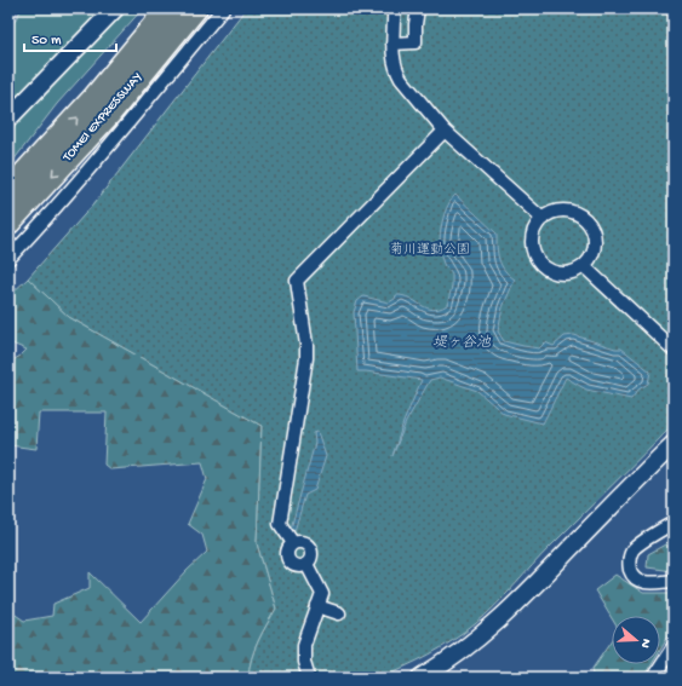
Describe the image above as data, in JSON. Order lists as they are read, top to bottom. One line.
{"streets":{"highway":["TOMEI EXPRESSWAY"]},"water":["堤ヶ谷池"],"parks":["菊川運動公園"],"scale_bar":"50 m","north":"right"}
